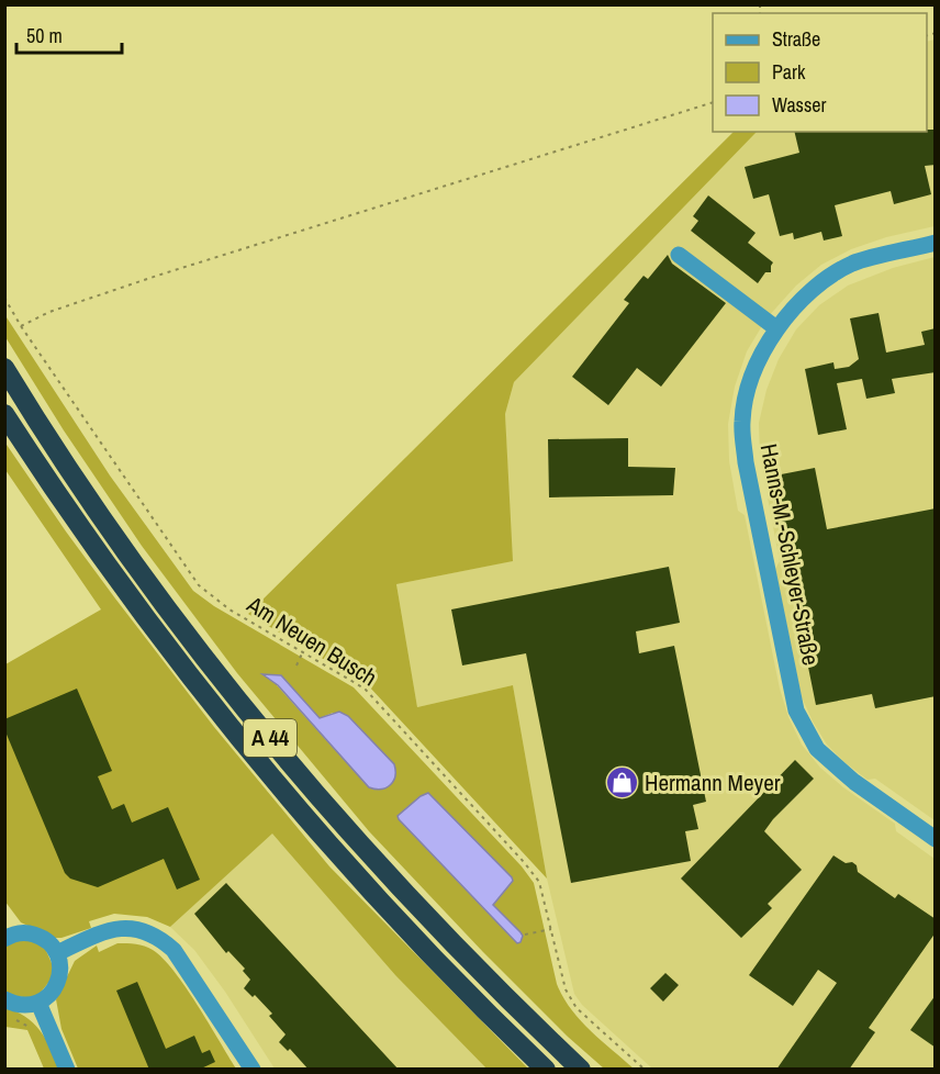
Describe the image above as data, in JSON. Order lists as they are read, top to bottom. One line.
{"streets":{"highway":["A 44"],"street":["Hanns-M.-Schleyer-Straße"],"path":["Am Neuen Busch"]},"places":{"shop":["Hermann Meyer"]},"legend":["Straße","Park","Wasser"],"scale_bar":"50 m"}
